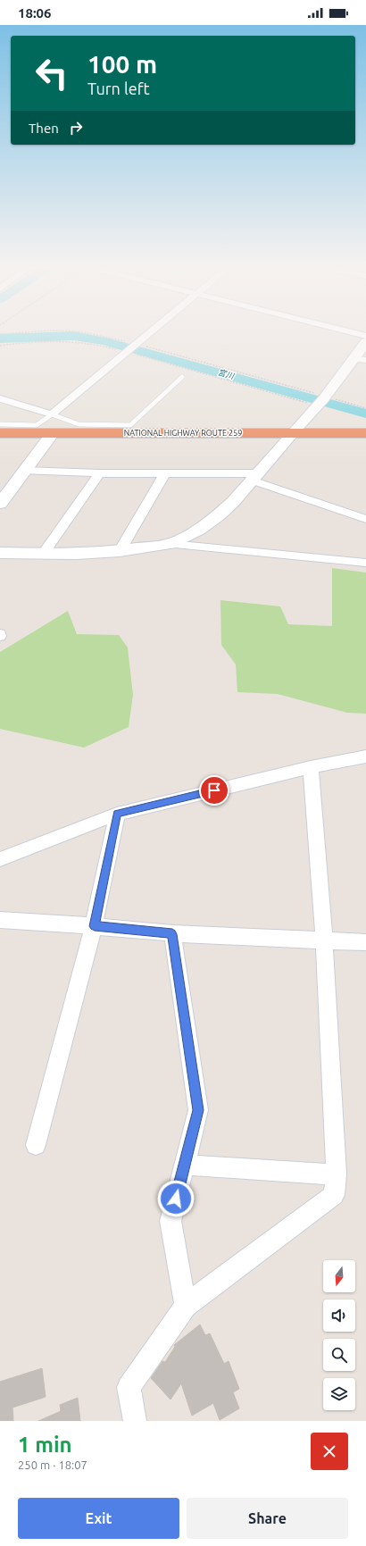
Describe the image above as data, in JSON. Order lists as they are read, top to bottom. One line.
{"streets":{"highway":["NATIONAL HIGHWAY ROUTE 259"]},"water":["宮川"],"north":"bottom","page":{"status":"18:06","turn":["100 m","Turn left"],"then":"Then","heading":["1 min","250 m · 18:07"],"buttons":["Exit","Share"]}}
